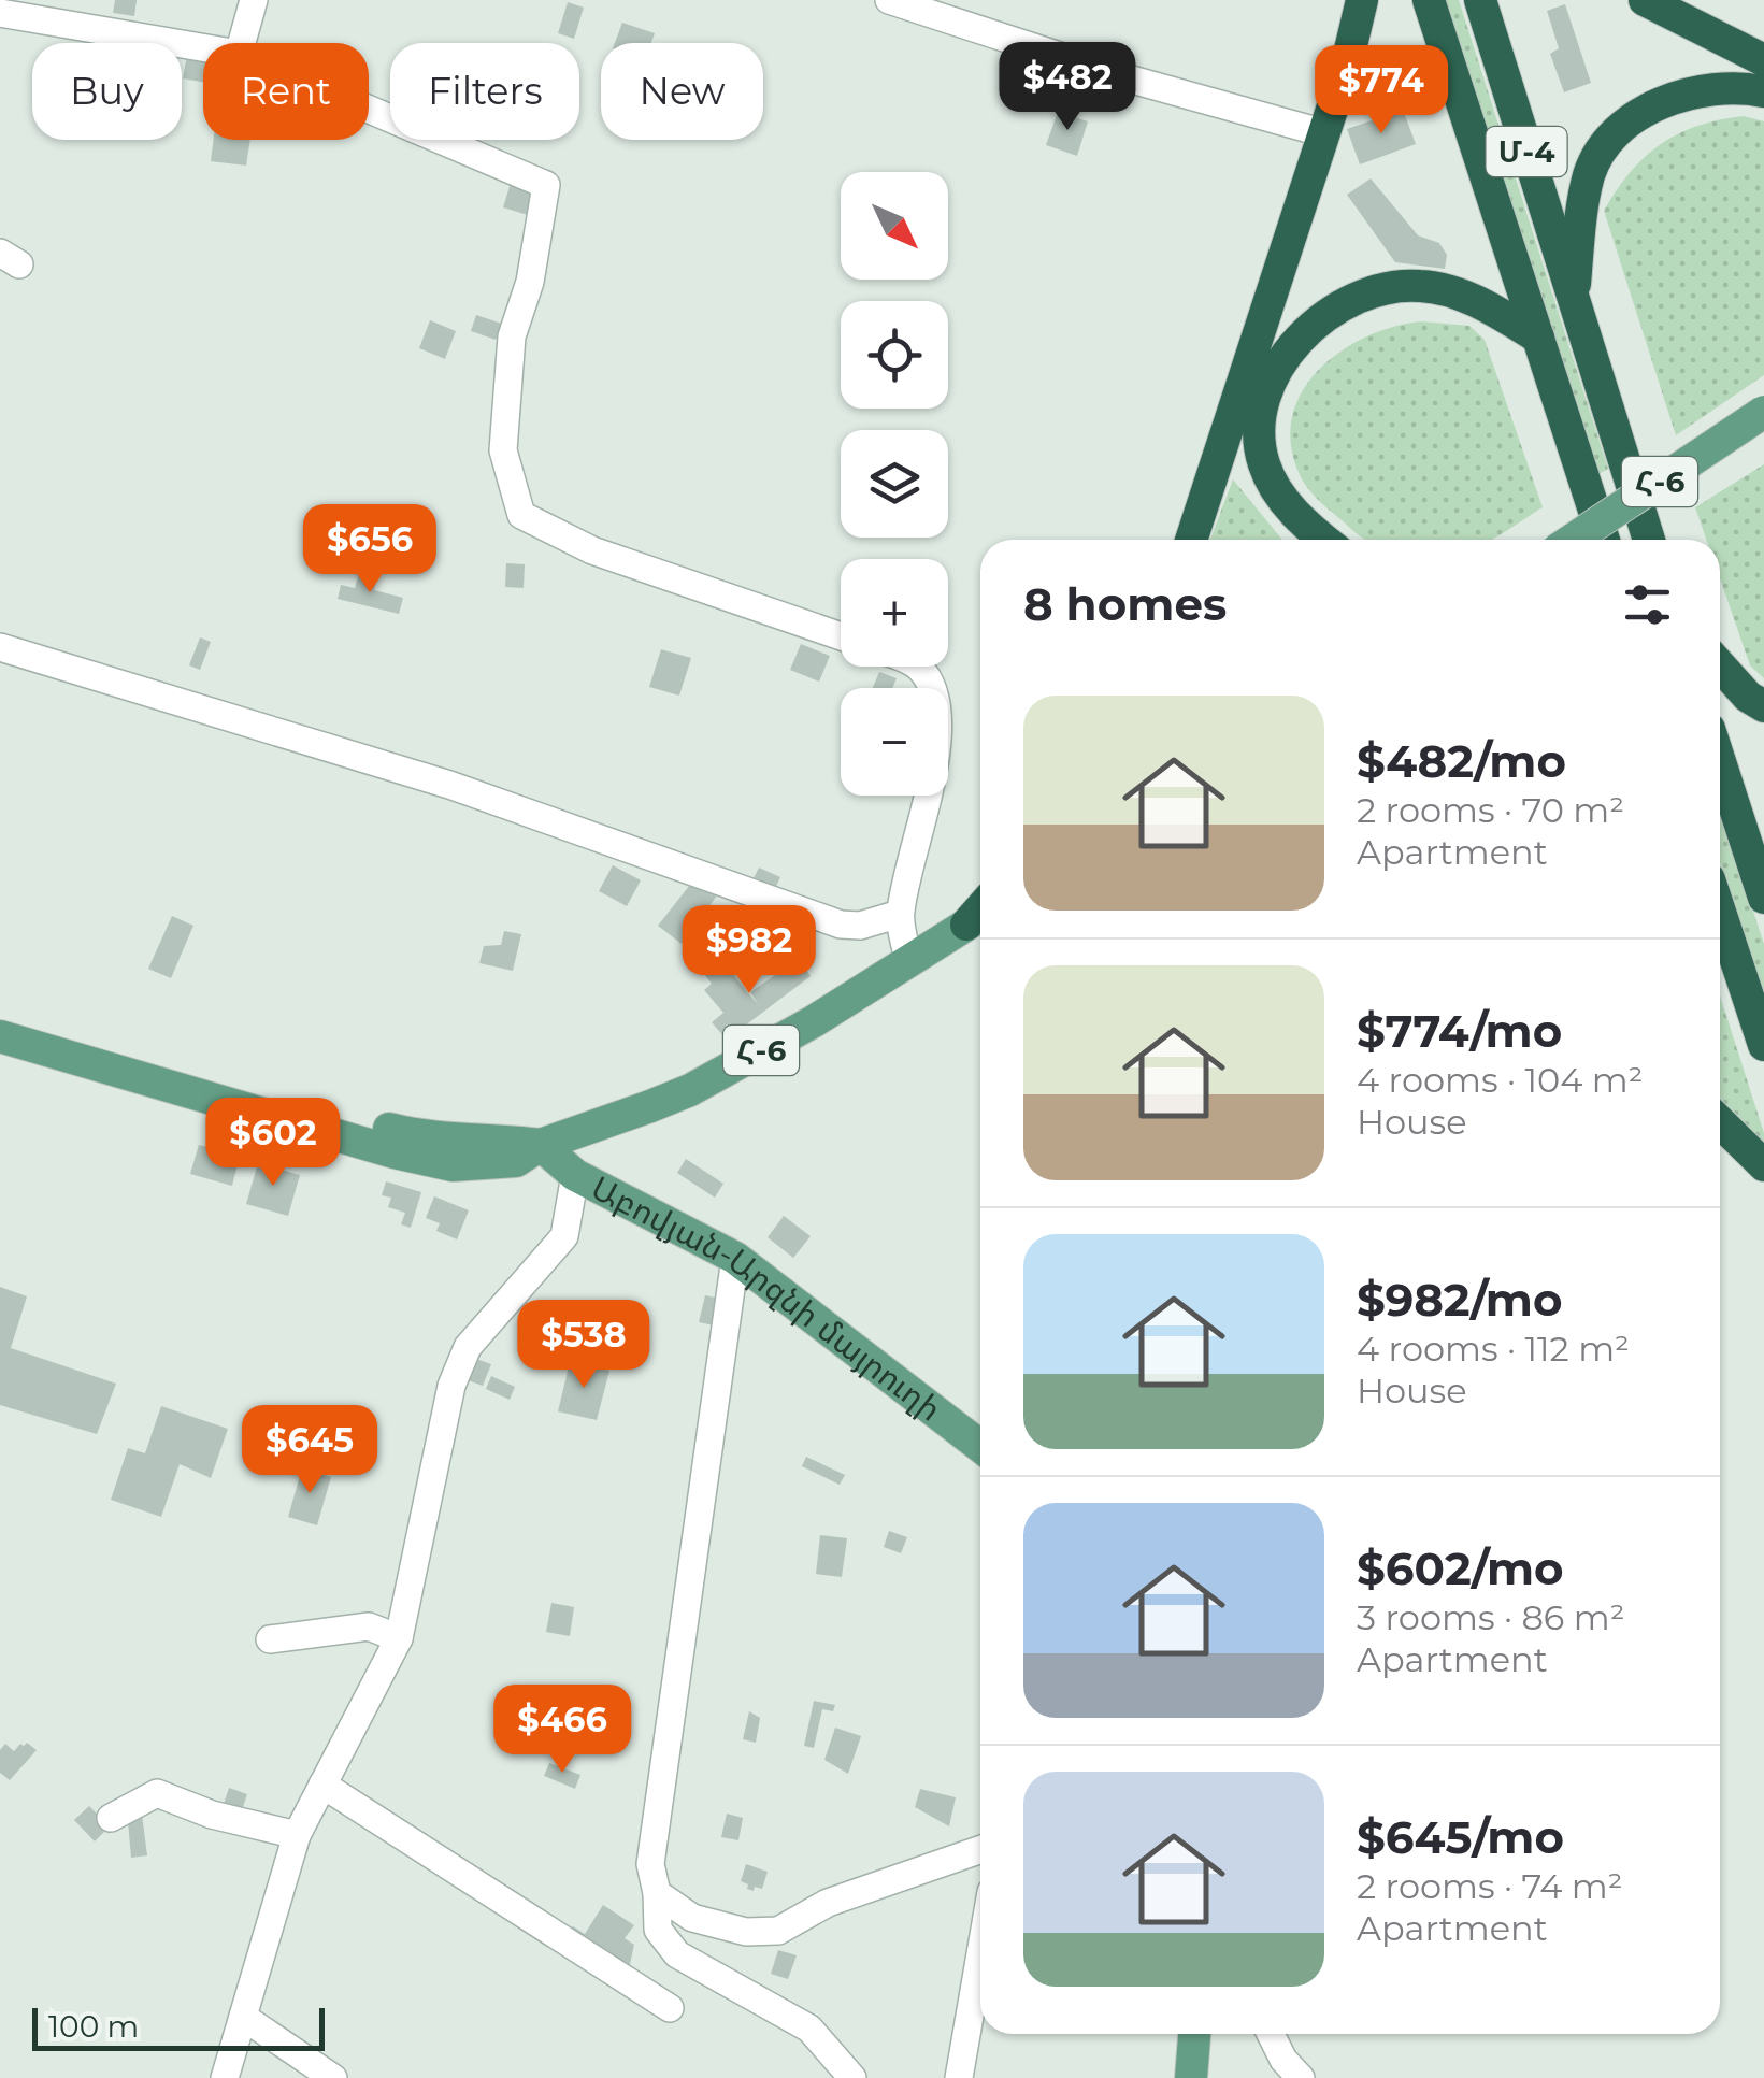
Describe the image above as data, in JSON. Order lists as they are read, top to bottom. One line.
{"streets":{"highway":["Մ-4"],"main road":["Հ-6","Աբովյան-Արզնի մայրուղի"]},"crossings":[["Հ-6","Աբովյան-Արզնի մայրուղի"]],"scale_bar":"100 m","north":"bottom right","page":{"price":["$482","$774","$656","$982","$602","$538","$645","$466"],"chip":["Buy","Rent","Filters","New"],"map_buttons":["+","−"],"heading":"8 homes","list":[{"name":"$482/mo","note":"2 rooms · 70 m² · Apartment"},{"name":"$774/mo","note":"4 rooms · 104 m² · House"},{"name":"$982/mo","note":"4 rooms · 112 m² · House"},{"name":"$602/mo","note":"3 rooms · 86 m² · Apartment"},{"name":"$645/mo","note":"2 rooms · 74 m² · Apartment"}],"scale":"100 m"}}
